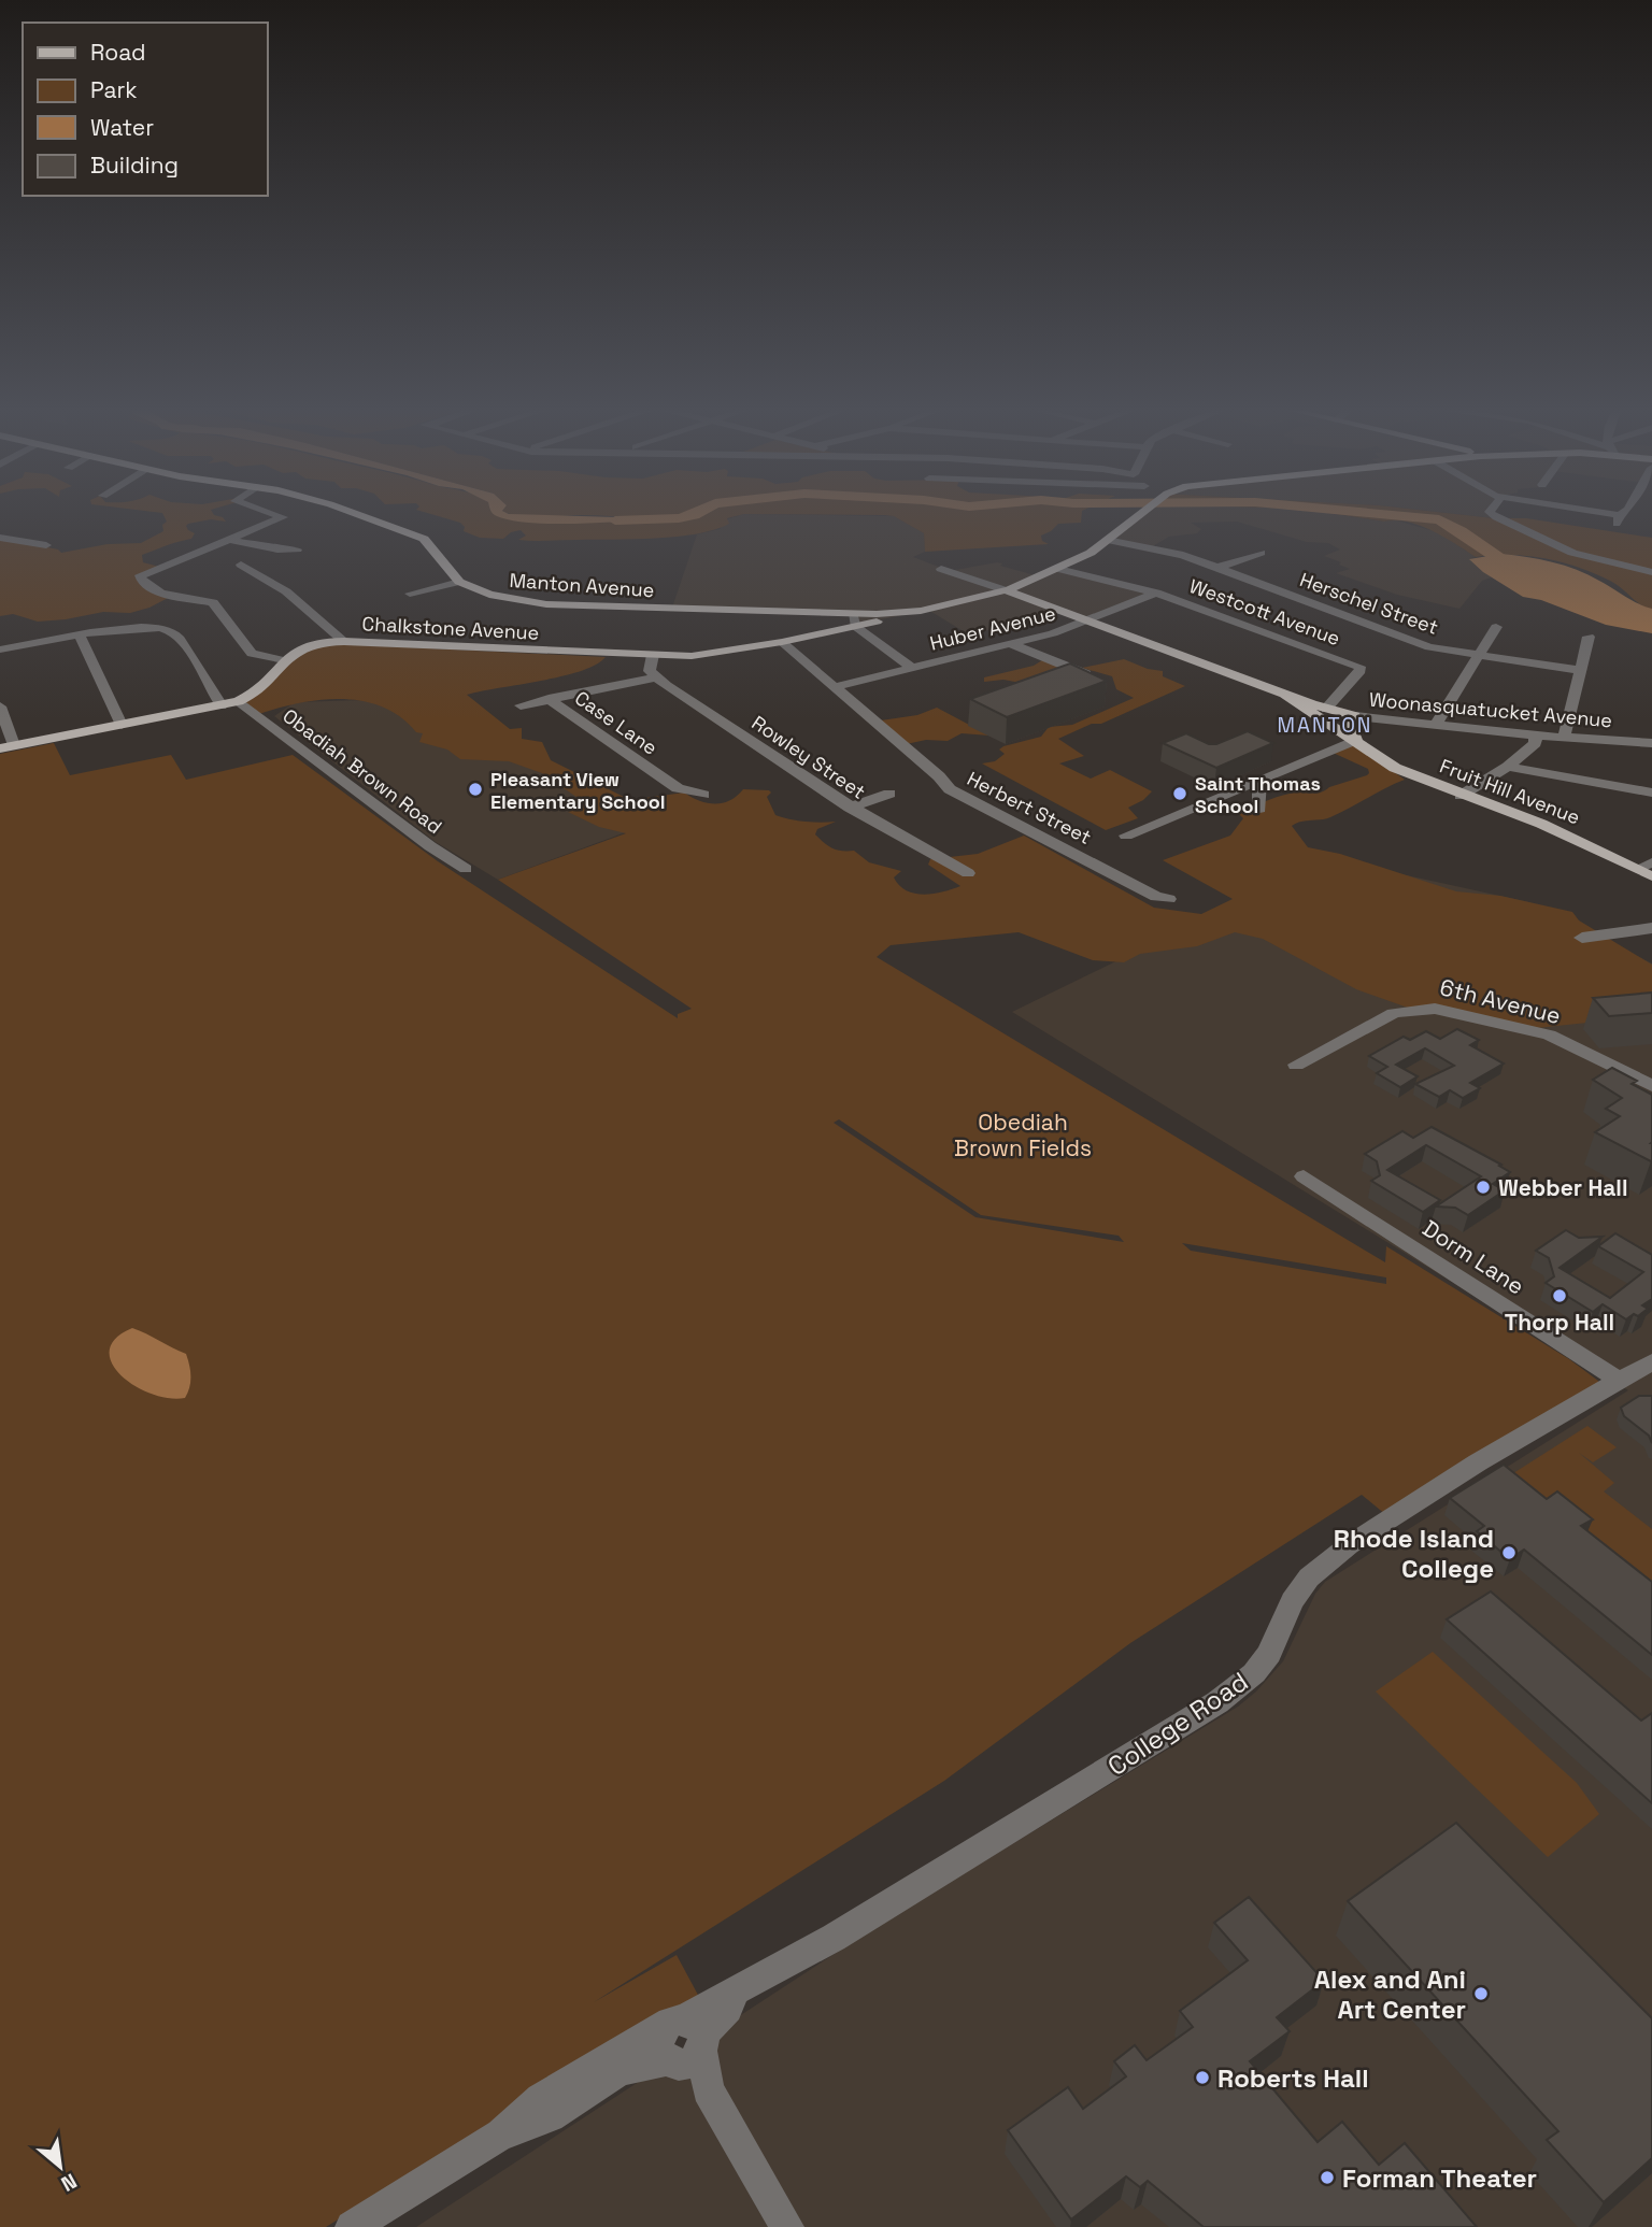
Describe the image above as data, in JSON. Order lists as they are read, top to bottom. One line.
{"streets":{"main road":["Manton Avenue","Chalkstone Avenue","Woonasquatucket Avenue","Fruit Hill Avenue"],"street":["Herschel Street","Westcott Avenue","Huber Avenue","Case Lane","Rowley Street","Obadiah Brown Road","Herbert Street","6th Avenue","Dorm Lane","College Road"]},"crossings":[["Manton Avenue","Chalkstone Avenue"],["Westcott Avenue","Huber Avenue"],["Westcott Avenue","Woonasquatucket Avenue"],["Westcott Avenue","Fruit Hill Avenue"],["Chalkstone Avenue","Obadiah Brown Road"],["Chalkstone Avenue","Fruit Hill Avenue"],["Chalkstone Avenue","Herbert Street"],["Huber Avenue","Fruit Hill Avenue"],["Huber Avenue","Herbert Street"],["Woonasquatucket Avenue","Fruit Hill Avenue"],["Dorm Lane","College Road"]],"districts":["MANTON"],"parks":["Obediah Brown Fields"],"places":["Pleasant View Elementary School","Saint Thomas School","Webber Hall","Thorp Hall","Rhode Island College","Alex and Ani Art Center","Roberts Hall","Forman Theater"],"legend":["Road","Park","Water","Building"],"north":"bottom right"}
